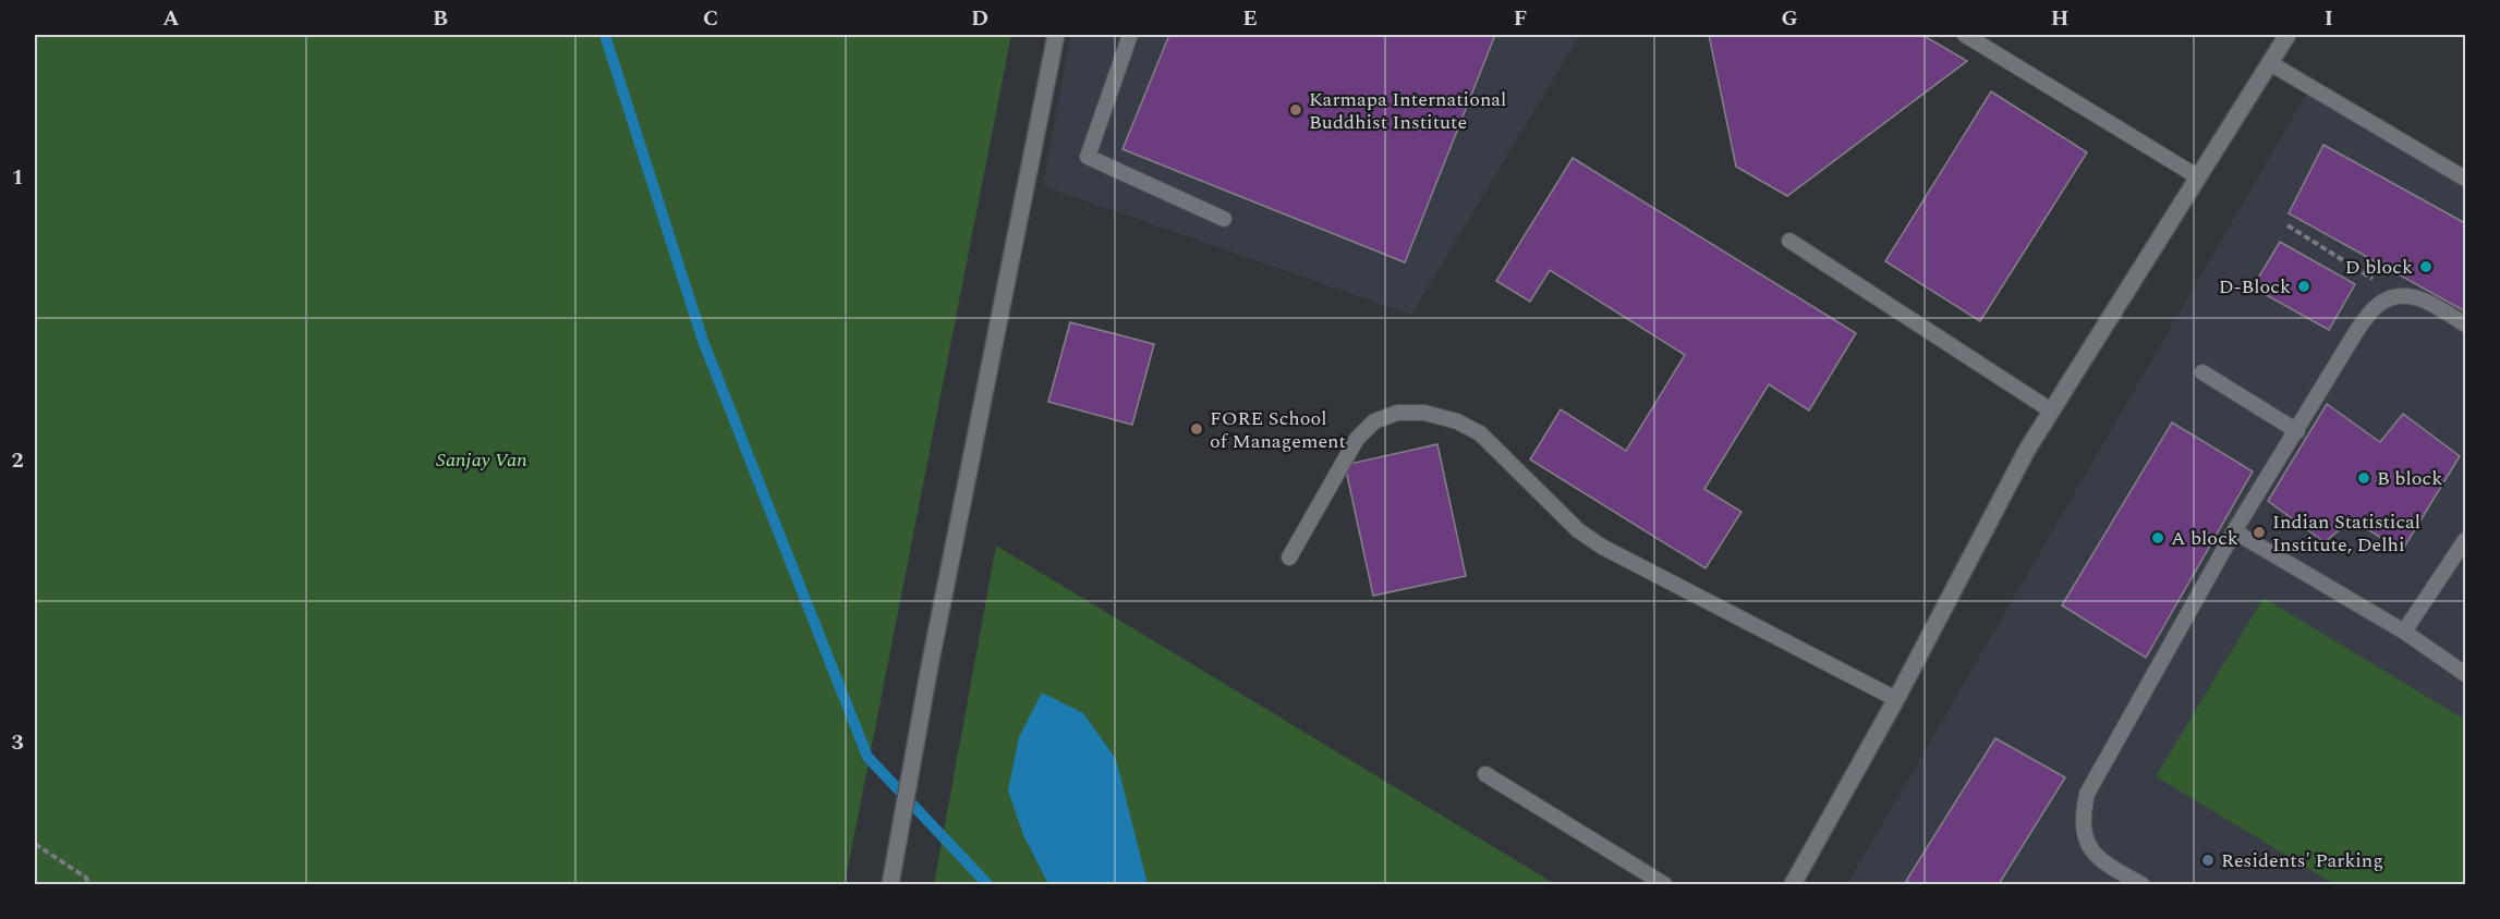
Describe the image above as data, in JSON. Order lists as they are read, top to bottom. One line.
{"parks":["Sanjay Van"],"places":["Karmapa International Buddhist Institute","D block","D-Block","FORE School of Management","B block","Indian Statistical Institute, Delhi","A block","Residents' Parking"],"grid":{"columns":["A","B","C","D","E","F","G","H","I"],"rows":["1","2","3"]}}
